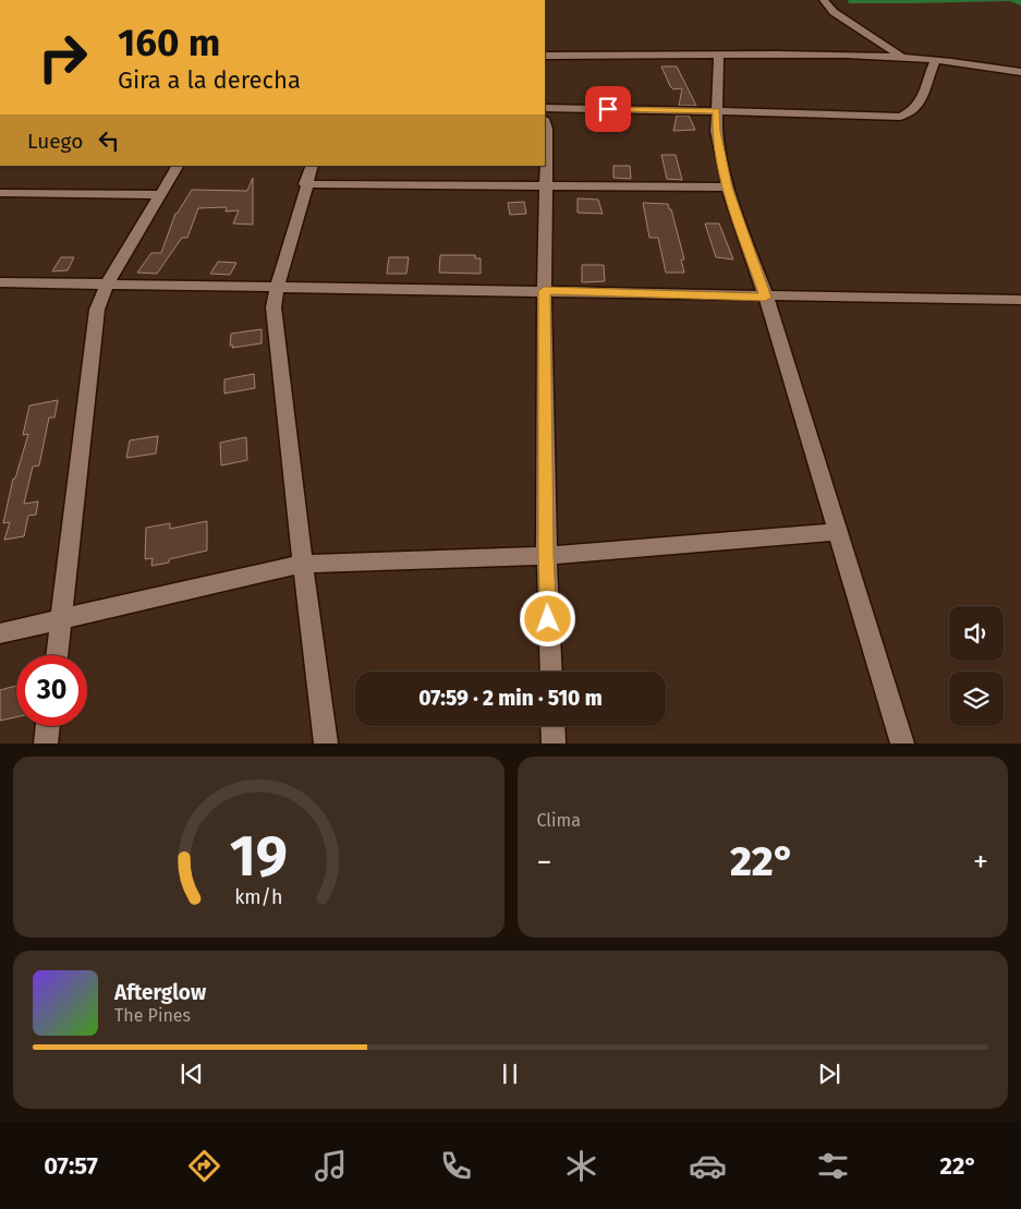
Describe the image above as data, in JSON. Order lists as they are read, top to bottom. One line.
{"page":{"turn":["160 m","Gira a la derecha"],"then":"Luego","limit":"30","trip":"07:59 · 2 min · 510 m","tile":"Clima","heat":["−","22°","+"],"song":["Afterglow","The Pines"],"tabs":["07:57","22°"],"gauge":["19","km/h"]}}
